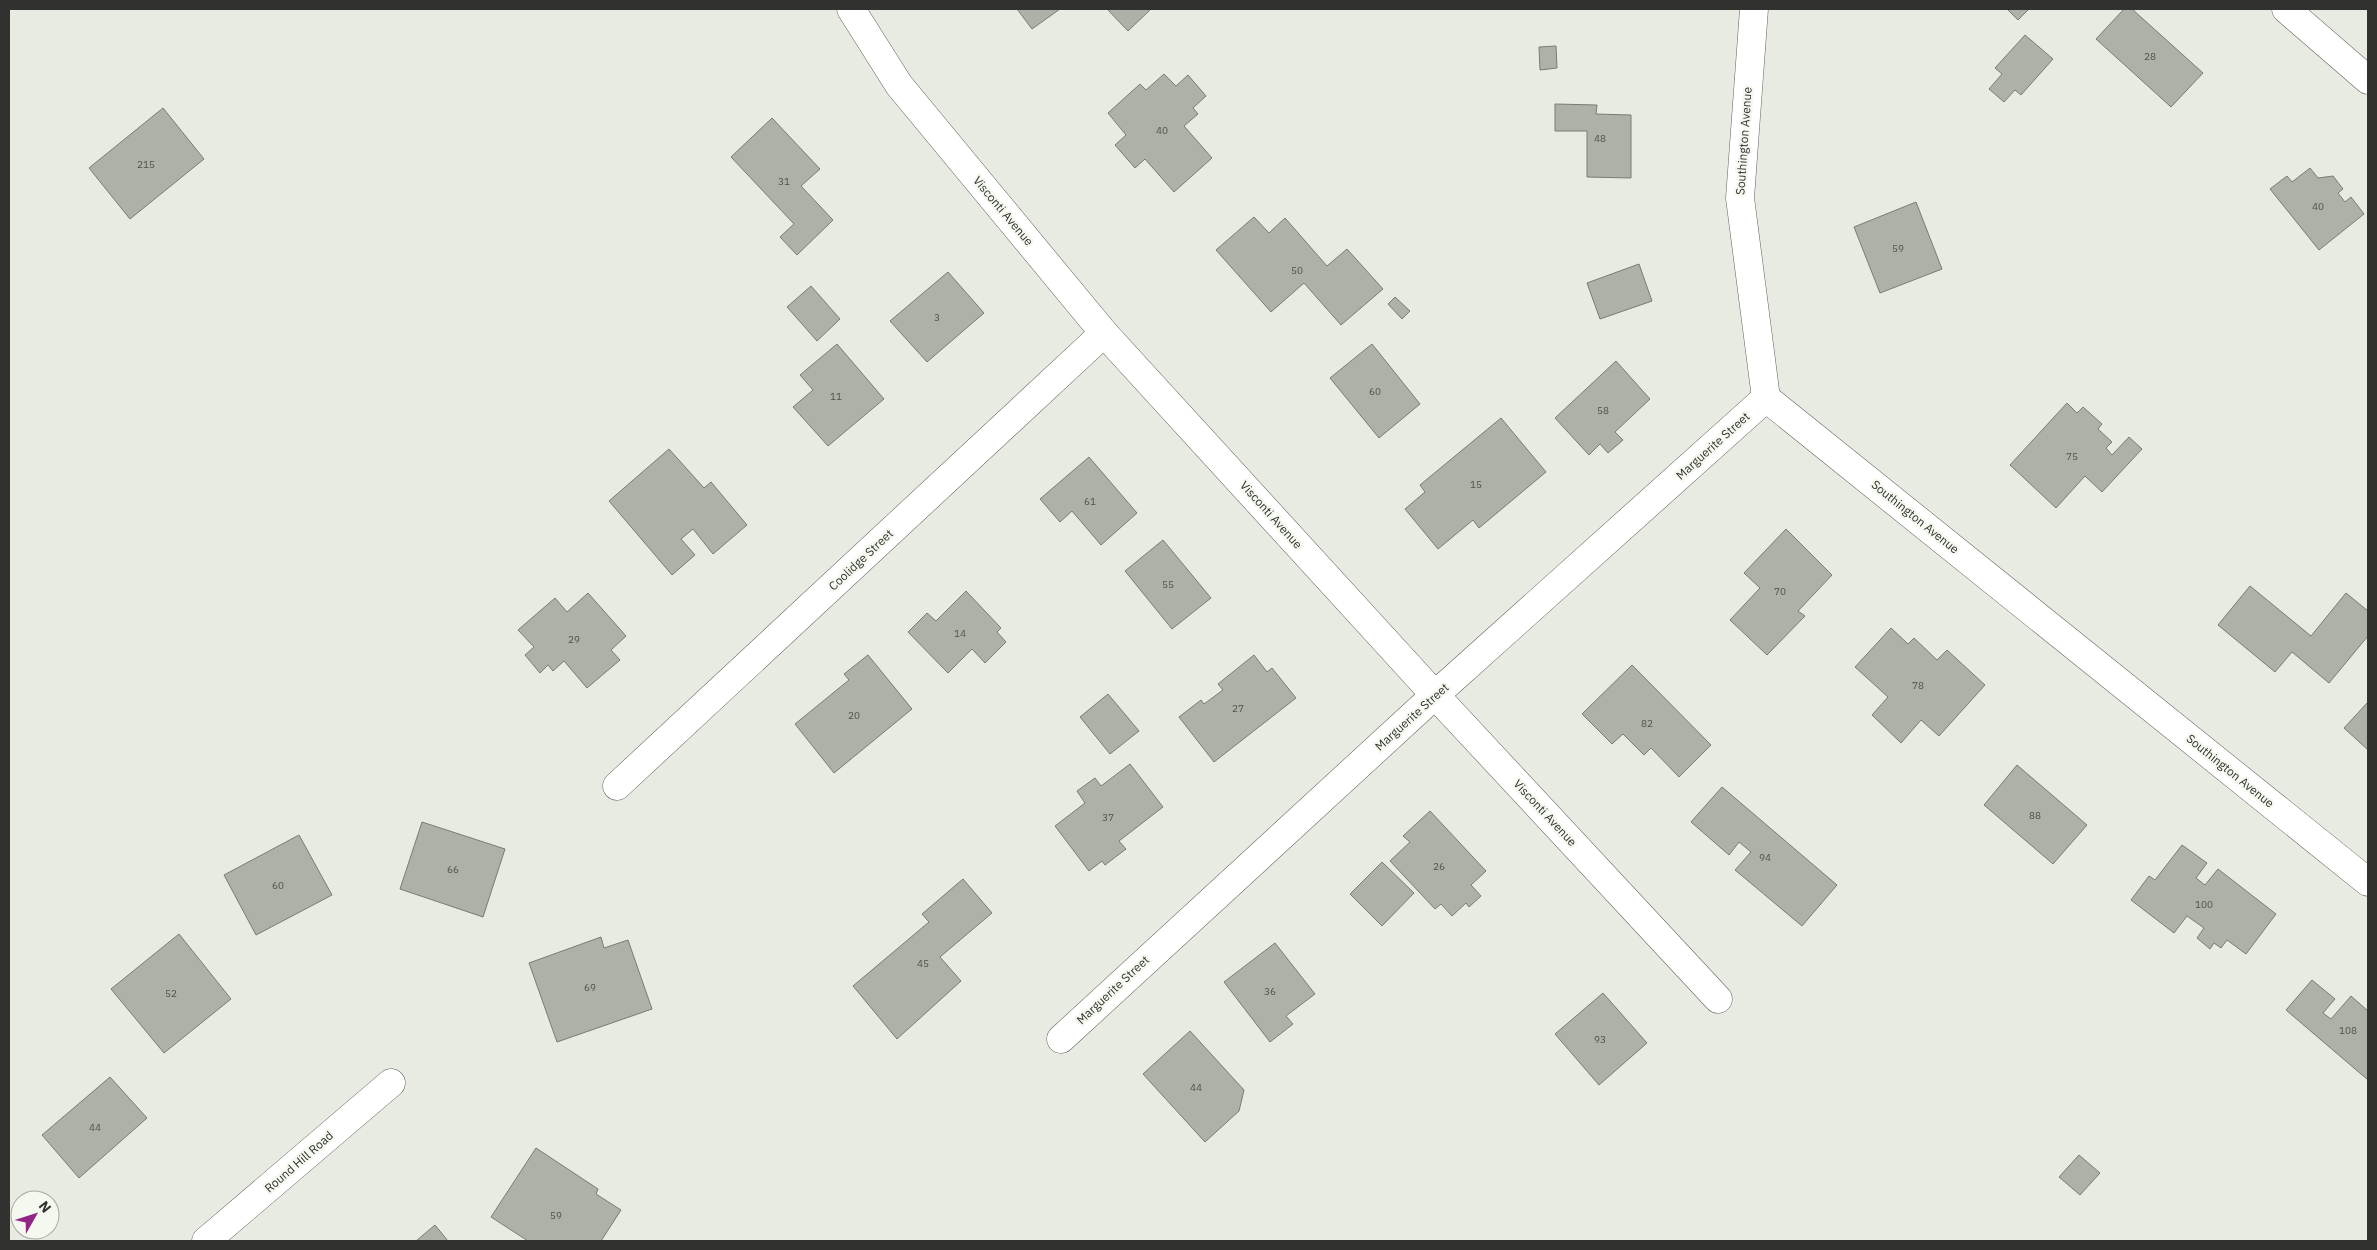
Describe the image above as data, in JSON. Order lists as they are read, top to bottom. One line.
{"streets":{"street":["Southington Avenue","Visconti Avenue","Marguerite Street","Coolidge Street","Round Hill Road"]},"crossings":[["Southington Avenue","Marguerite Street"],["Visconti Avenue","Marguerite Street"],["Visconti Avenue","Coolidge Street"]],"house_numbers":["28","40","48","215","31","40","59","50","3","60","11","58","75","15","61","55","70","14","29","78","27","20","82","88","37","94","26","66","60","100","45","69","36","52","108","93","44","44","59"],"north":"top right"}
